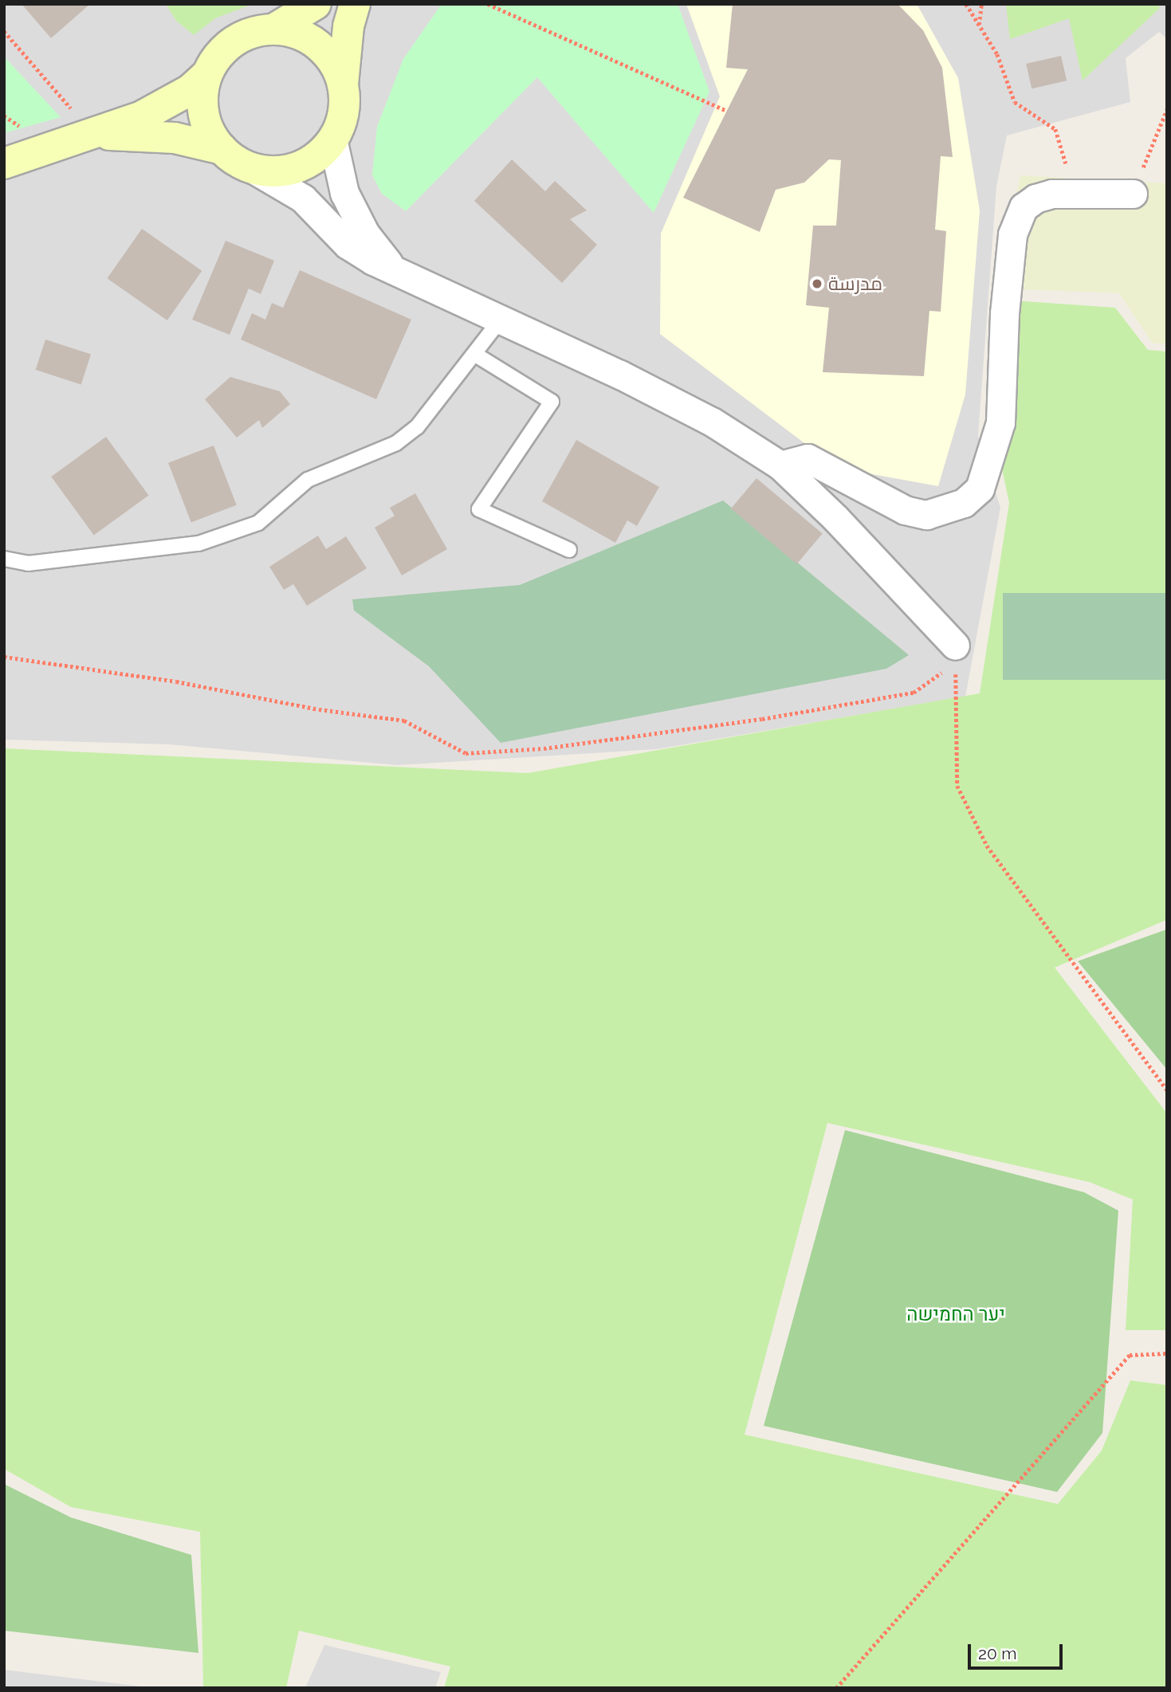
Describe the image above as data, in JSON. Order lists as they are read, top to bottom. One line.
{"parks":["יער החמישה"],"places":["مدرسة"],"scale_bar":"20 m"}
